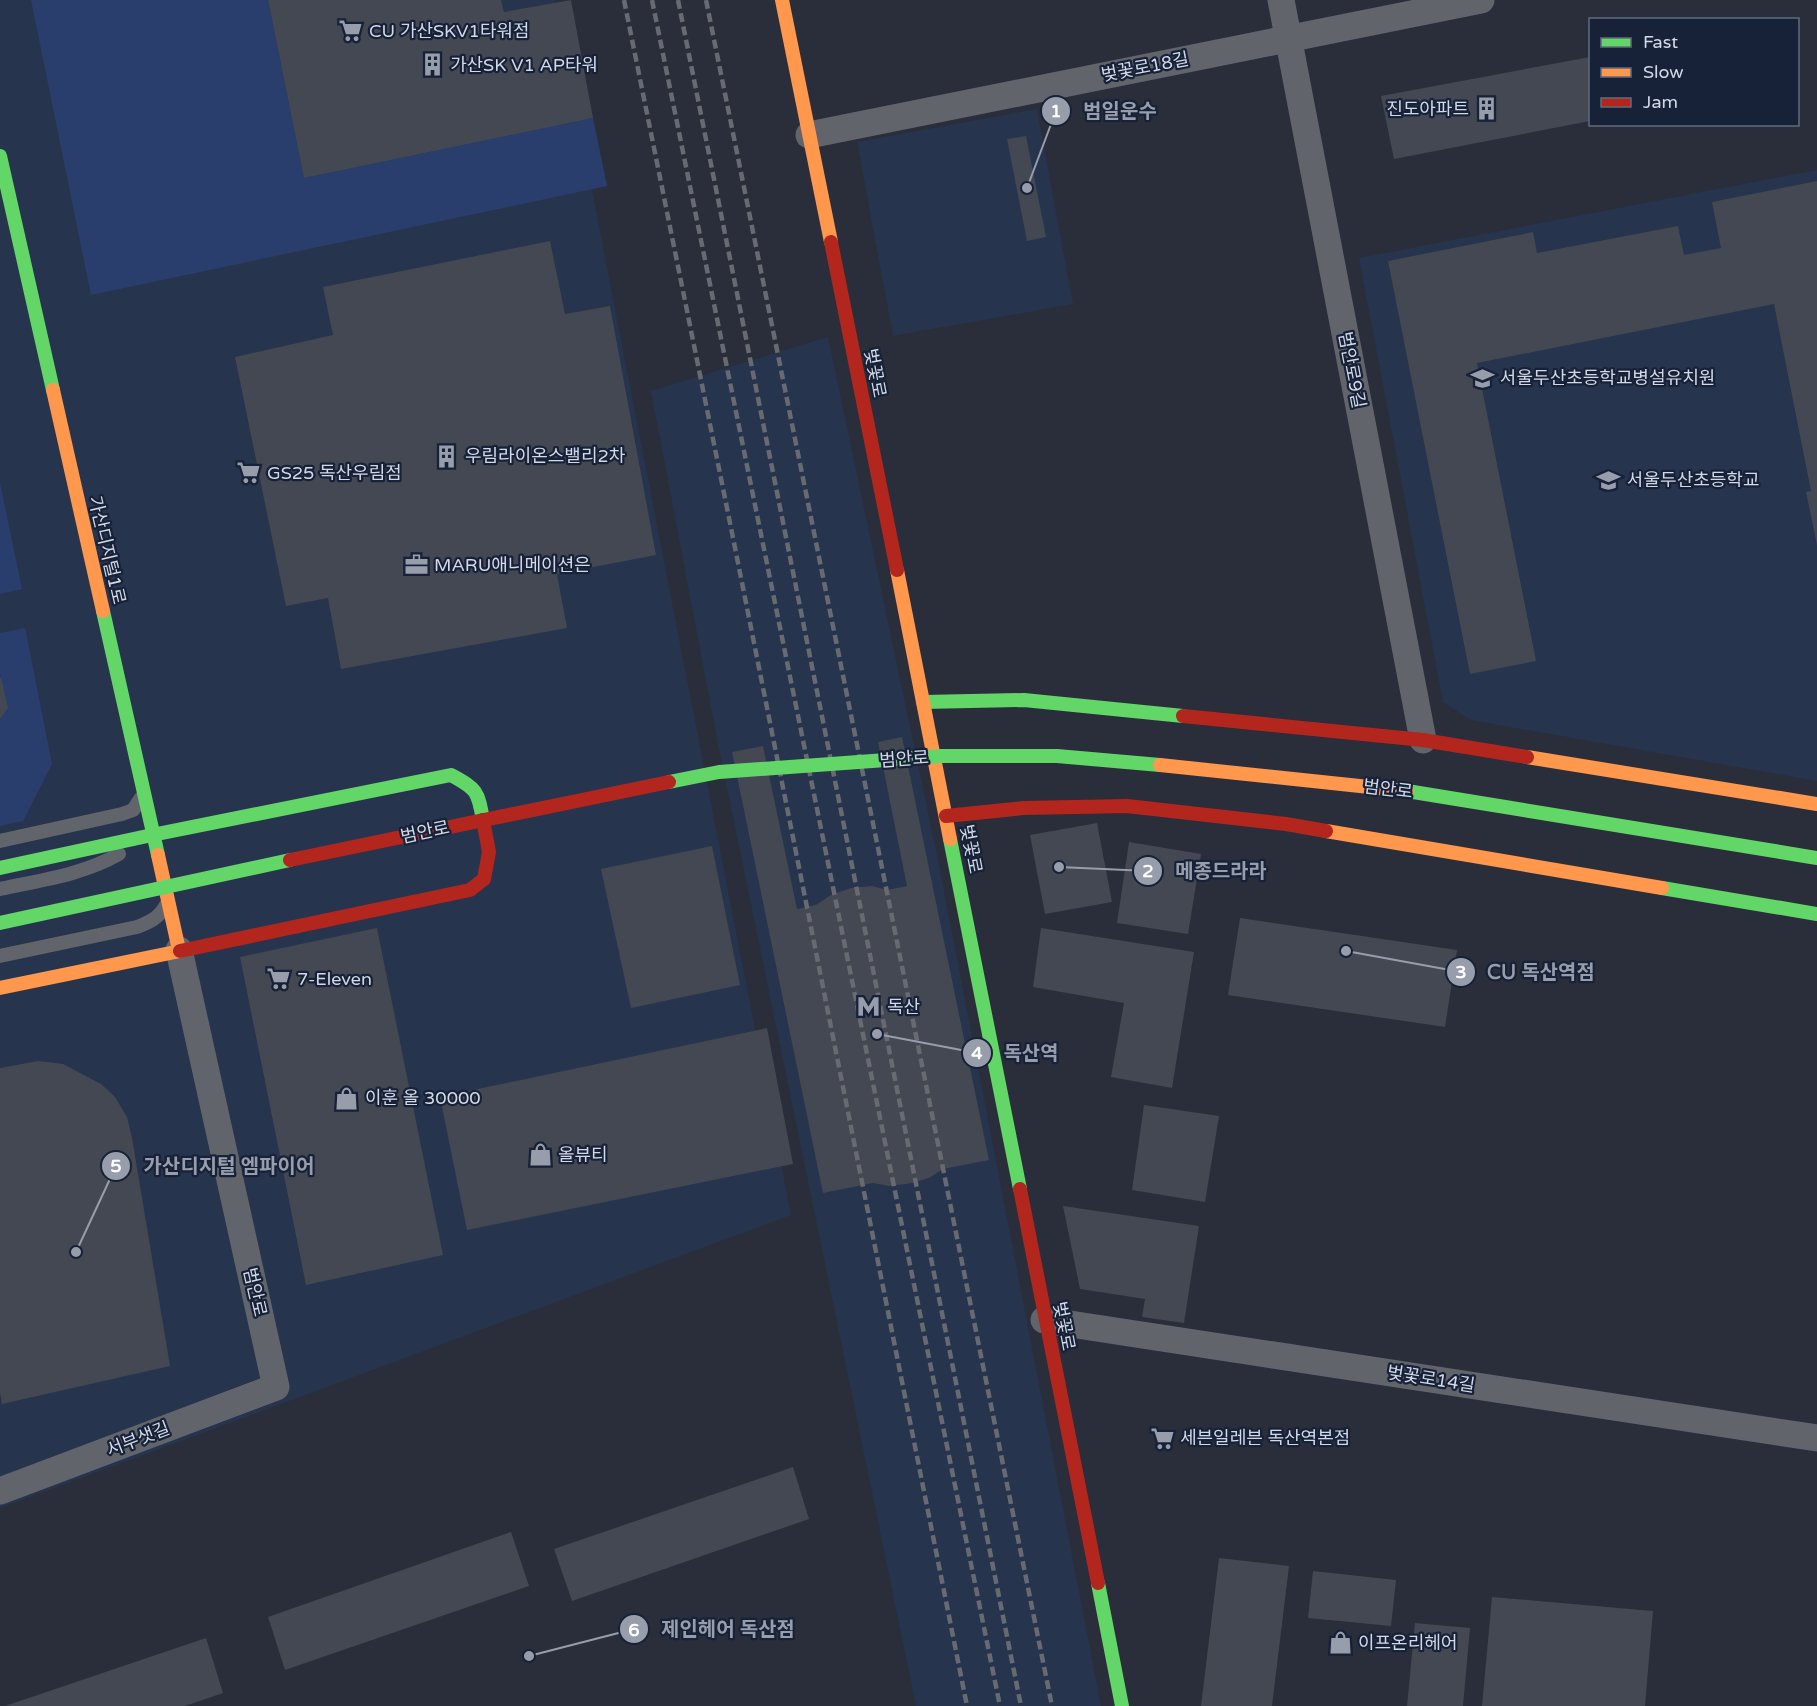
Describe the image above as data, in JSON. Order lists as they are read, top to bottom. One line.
{"streets":{"main road":["벚꽃로","가산디지털1로","범안로"],"street":["벚꽃로18길","범안로9길","벚꽃로14길","서부샛길"]},"crossings":[["벚꽃로18길","범안로9길"],["벚꽃로18길","벚꽃로"],["벚꽃로","벚꽃로14길"],["가산디지털1로","범안로"],["범안로","서부샛길"]],"places":{"supermarket":["CU 가산SKV1타워점","GS25 독산우림점","7-Eleven","세븐일레븐 독산역본점"],"building":["가산SK V1 AP타워","진도아파트","우림라이온스밸리2차"],"other":["범일운수","메종드라라","CU 독산역점","독산역","가산디지털 엠파이어","제인헤어 독산점"],"school or university":["서울두산초등학교병설유치원","서울두산초등학교"],"office":["MARU애니메이션은"],"metro station":["독산"],"shop":["이훈 올 30000","올뷰티","이프온리헤어"]},"legend":["Fast","Slow","Jam"]}
